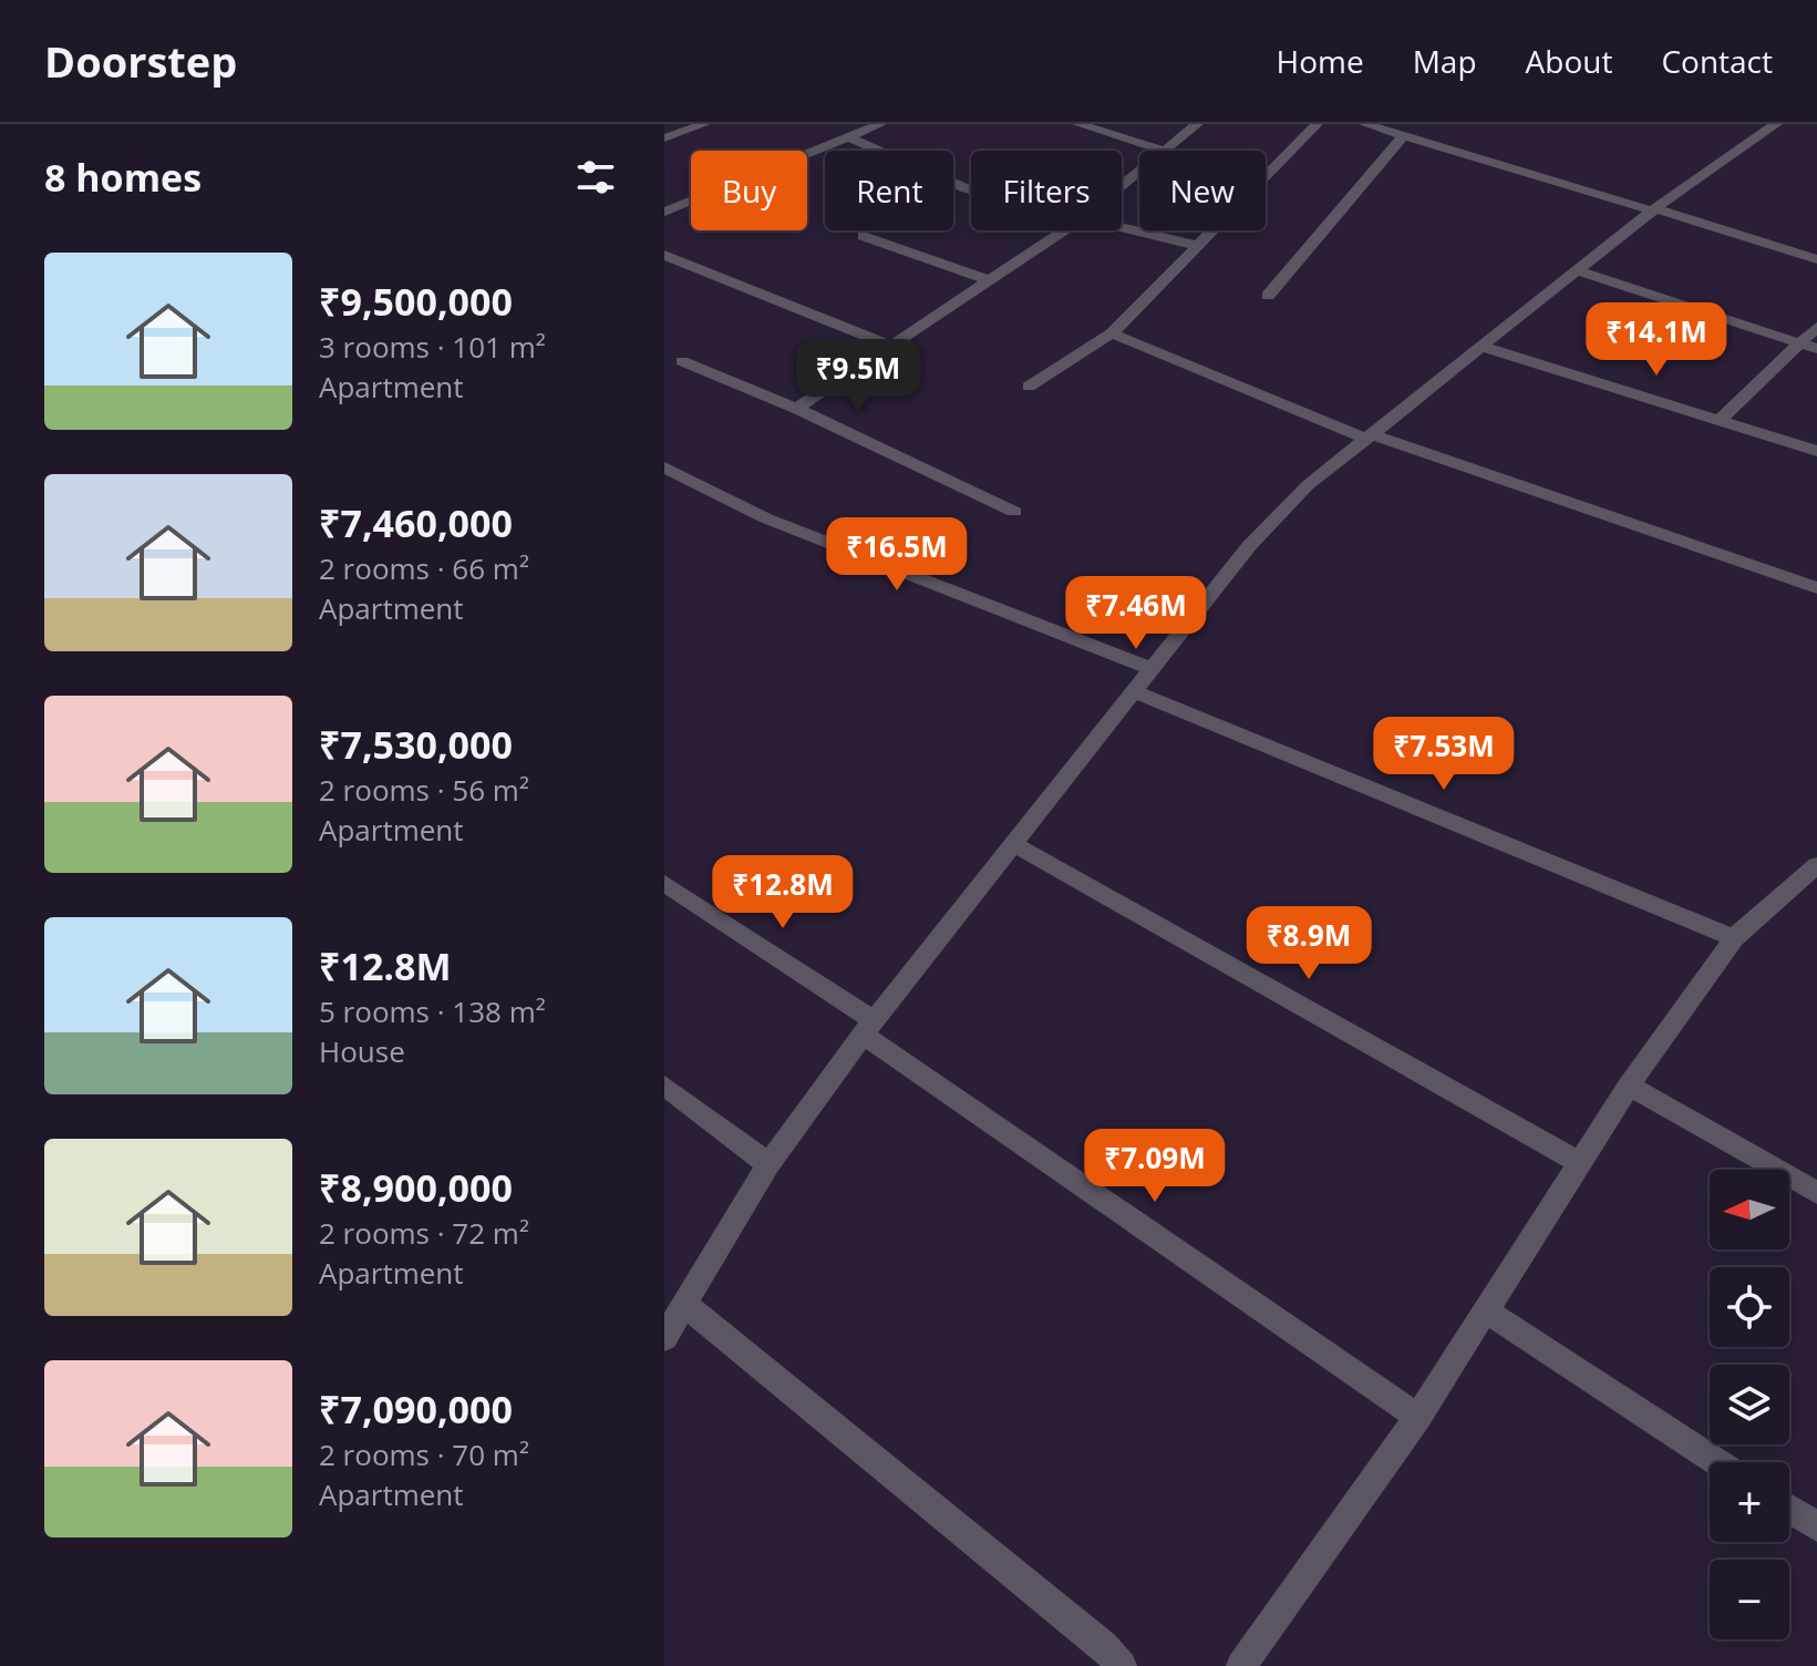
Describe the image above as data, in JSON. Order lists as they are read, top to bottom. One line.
{"north":"left","page":{"header":"Doorstep","nav":["Home","Map","About","Contact"],"heading":"8 homes","chip":["Buy","Rent","Filters","New"],"list":[{"name":"₹9,500,000","note":"3 rooms · 101 m² · Apartment"},{"name":"₹7,460,000","note":"2 rooms · 66 m² · Apartment"},{"name":"₹7,530,000","note":"2 rooms · 56 m² · Apartment"},{"name":"₹12.8M","note":"5 rooms · 138 m² · House"},{"name":"₹8,900,000","note":"2 rooms · 72 m² · Apartment"},{"name":"₹7,090,000","note":"2 rooms · 70 m² · Apartment"}],"price":["₹14.1M","₹9.5M","₹16.5M","₹7.46M","₹7.53M","₹12.8M","₹8.9M","₹7.09M"],"map_buttons":["+","−"]}}
